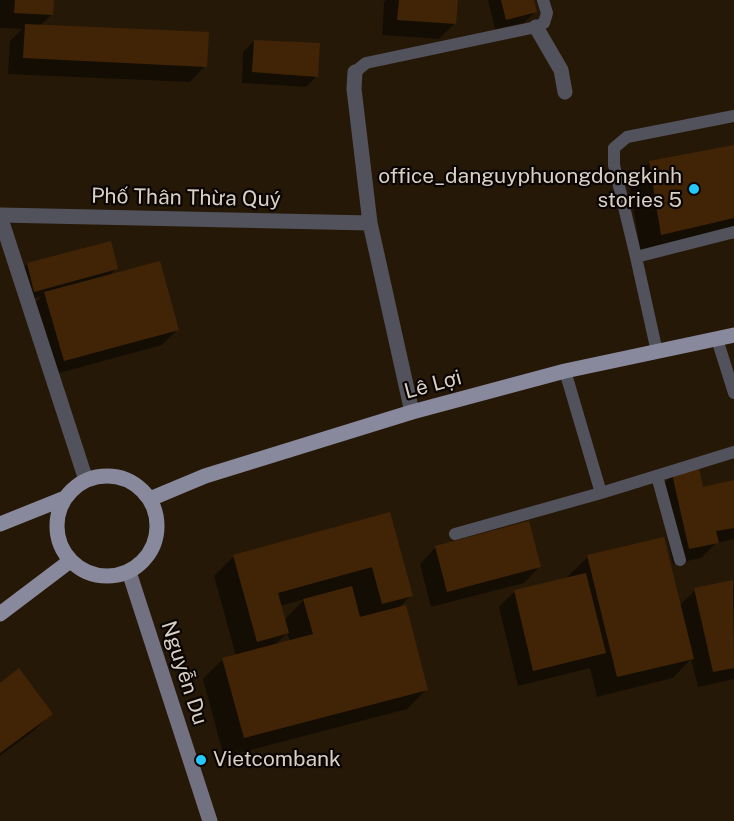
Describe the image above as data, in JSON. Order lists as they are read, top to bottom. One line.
{"streets":{"main road":["Lê Lợi","Nguyễn Du"],"street":["Phố Thân Thừa Quý"]},"crossings":[["Lê Lợi","Nguyễn Du"]],"places":["office_danguyphuongdongkinh stories 5","Vietcombank"]}
